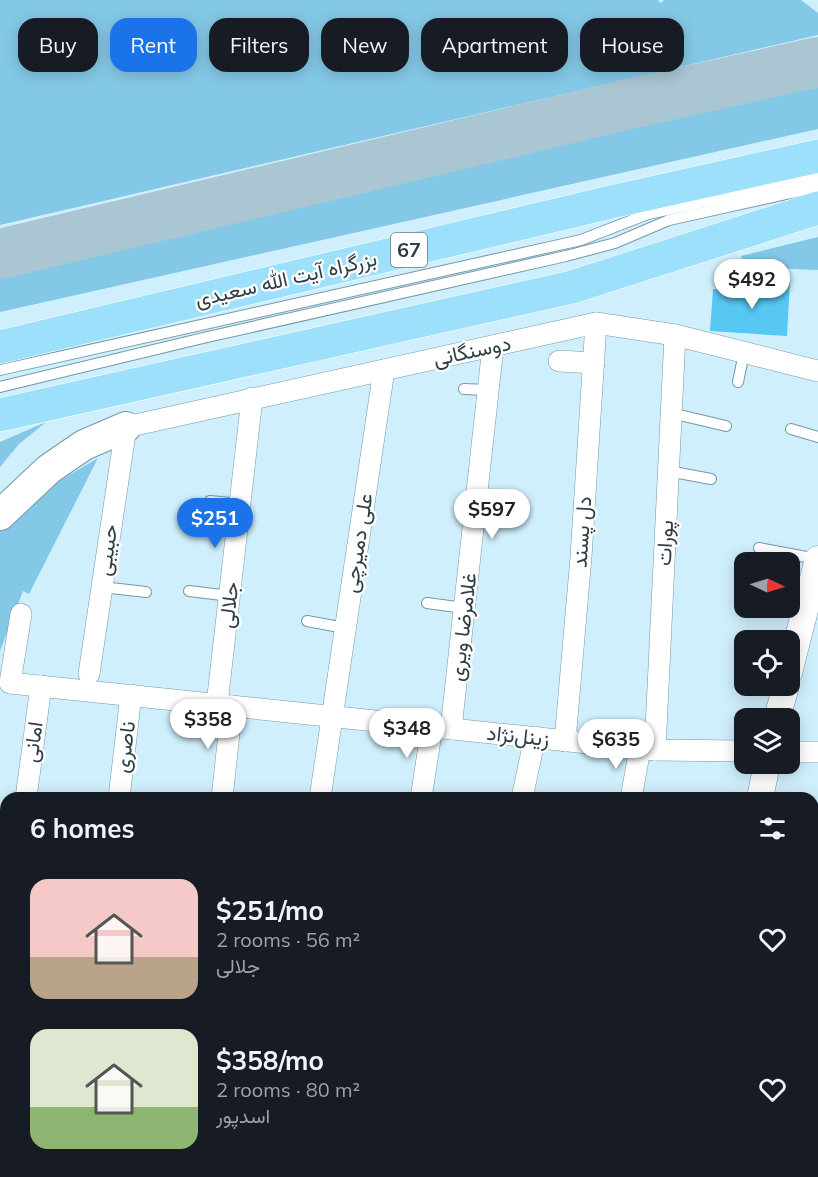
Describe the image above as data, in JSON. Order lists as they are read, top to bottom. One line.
{"streets":{"highway":["67","بزرگراه آیت الله سعیدی"],"street":["دوسنگانی","دل پسند","علی دمیرچی","پورات","حبیبی","جلالی","غلامرضا ویری","زینل‌نژاد","امانی","ناصری"]},"crossings":[["دوسنگانی","دل پسند"],["دوسنگانی","علی دمیرچی"],["دوسنگانی","پورات"],["دوسنگانی","حبیبی"],["دوسنگانی","جلالی"],["دوسنگانی","غلامرضا ویری"],["دل پسند","زینل‌نژاد"],["علی دمیرچی","زینل‌نژاد"],["پورات","زینل‌نژاد"],["جلالی","زینل‌نژاد"],["غلامرضا ویری","زینل‌نژاد"],["زینل‌نژاد","امانی"],["زینل‌نژاد","ناصری"]],"north":"right","page":{"chip":["Buy","Rent","Filters","New","Apartment","House"],"price":["$492","$597","$251","$358","$348","$635"],"heading":"6 homes","list":[{"name":"$251/mo","note":"2 rooms · 56 m² · جلالی"},{"name":"$358/mo","note":"2 rooms · 80 m² · اسدپور"}]}}
